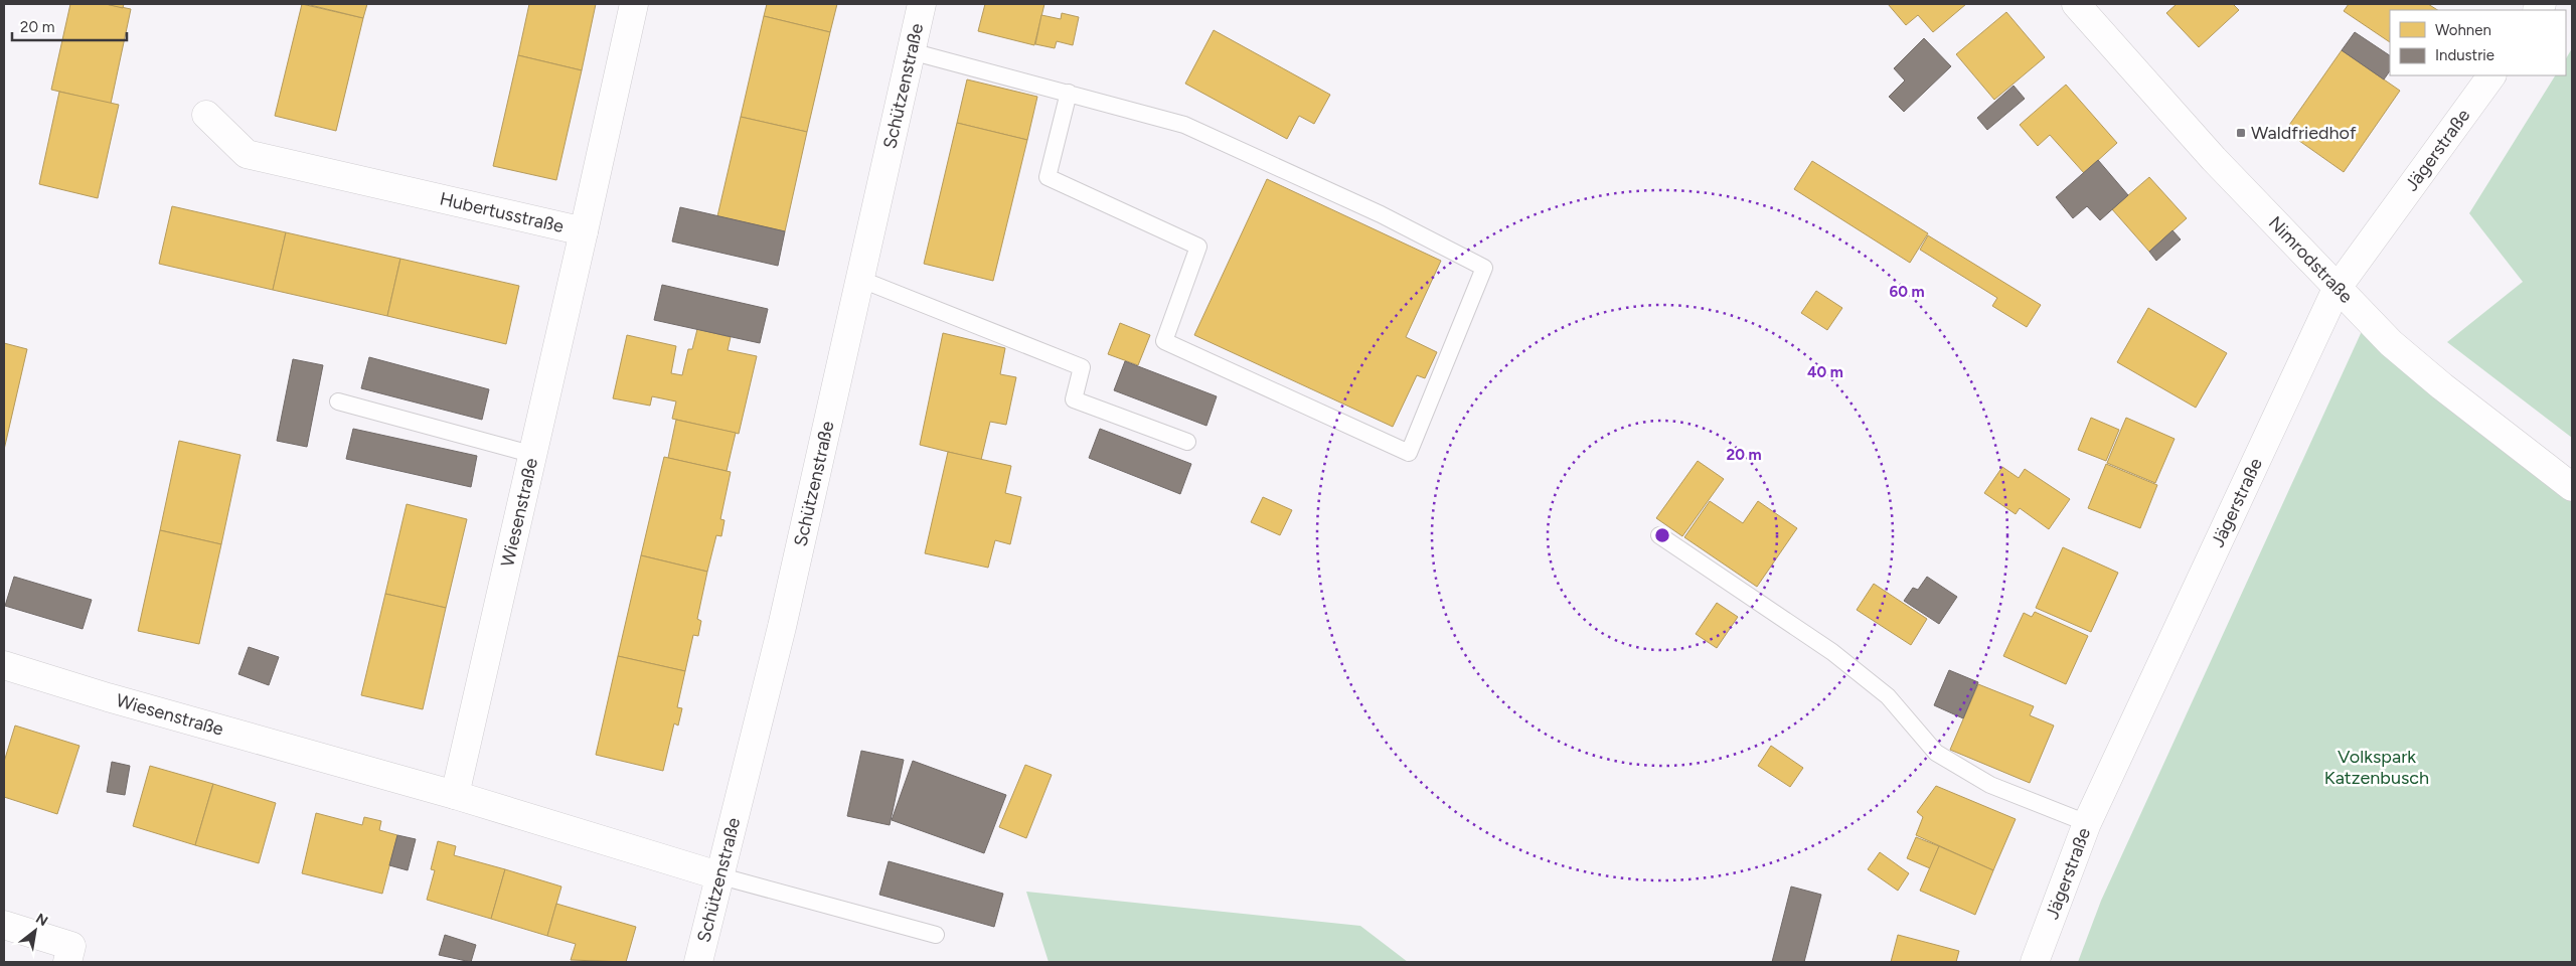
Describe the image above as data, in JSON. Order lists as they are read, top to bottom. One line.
{"streets":{"street":["Schützenstraße","Jägerstraße","Hubertusstraße","Nimrodstraße","Wiesenstraße"]},"crossings":[["Schützenstraße","Wiesenstraße"],["Jägerstraße","Nimrodstraße"],["Hubertusstraße","Wiesenstraße"]],"parks":["Volkspark Katzenbusch"],"places":{"transit":["Waldfriedhof"]},"legend":["Wohnen","Industrie"],"scale_bar":"20 m","north":"top right","rings":["60 m","40 m","20 m"]}
